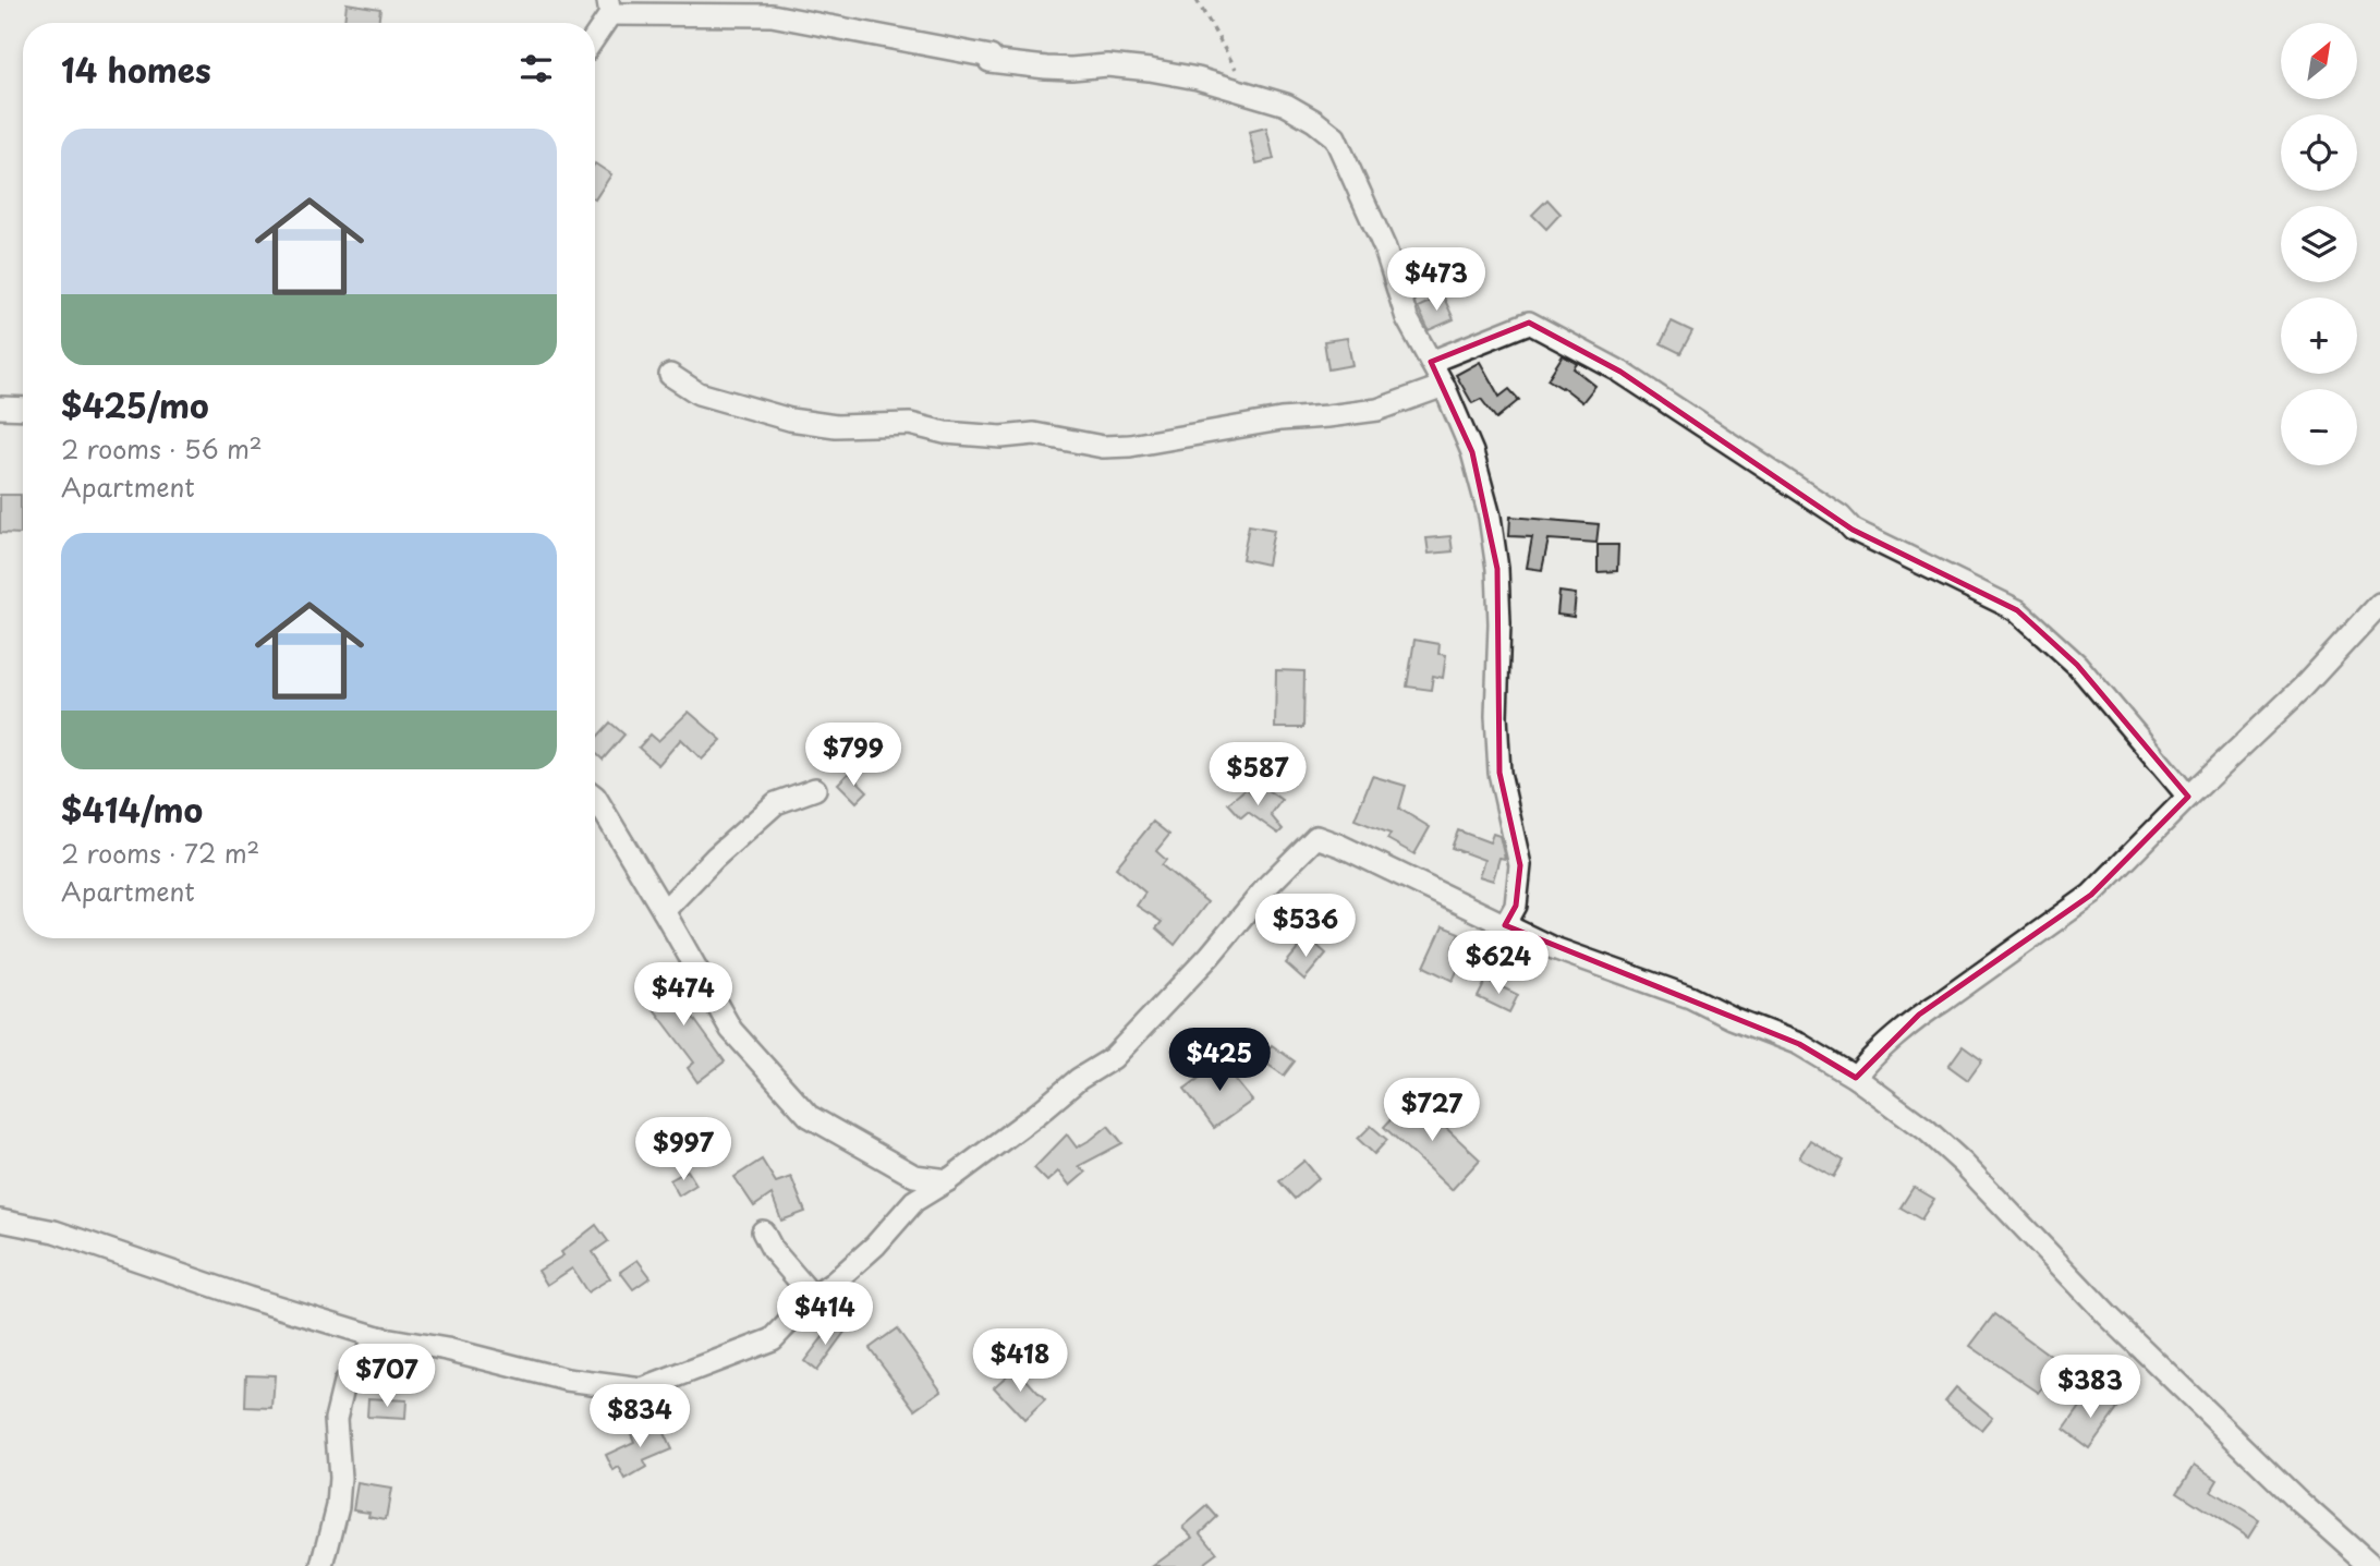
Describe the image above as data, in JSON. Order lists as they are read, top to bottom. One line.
{"north":"top right","page":{"map_buttons":["+","−"],"heading":"14 homes","list":[{"name":"$425/mo","note":"2 rooms · 56 m² · Apartment"},{"name":"$414/mo","note":"2 rooms · 72 m² · Apartment"}],"price":["$473","$799","$587","$536","$624","$474","$425","$727","$997","$414","$418","$707","$383","$834"]}}
